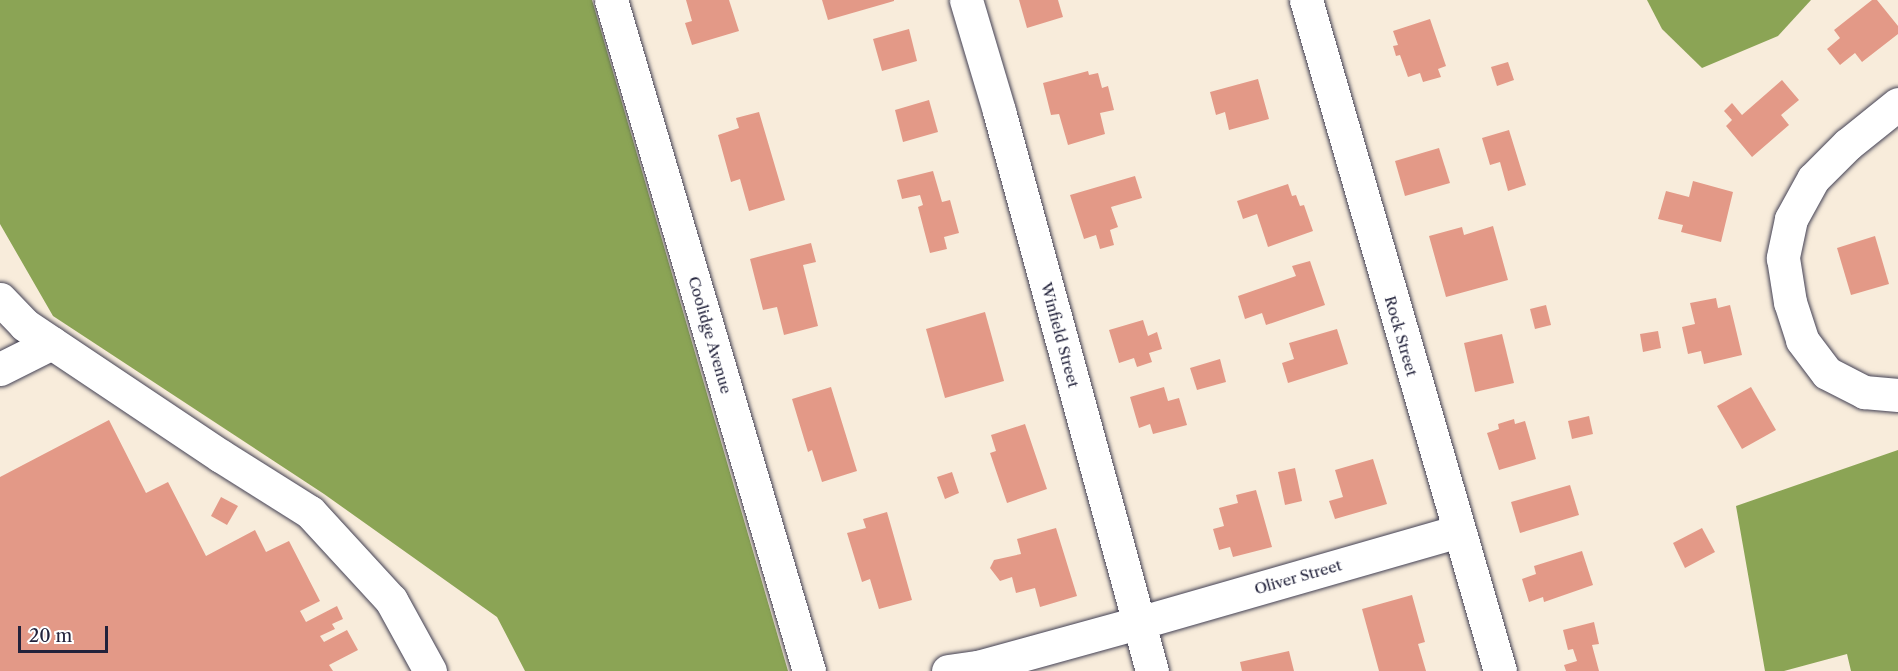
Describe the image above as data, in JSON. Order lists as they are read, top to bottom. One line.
{"streets":{"street":["Coolidge Avenue","Winfield Street","Rock Street","Oliver Street"]},"crossings":[["Winfield Street","Oliver Street"],["Rock Street","Oliver Street"]],"scale_bar":"20 m"}
